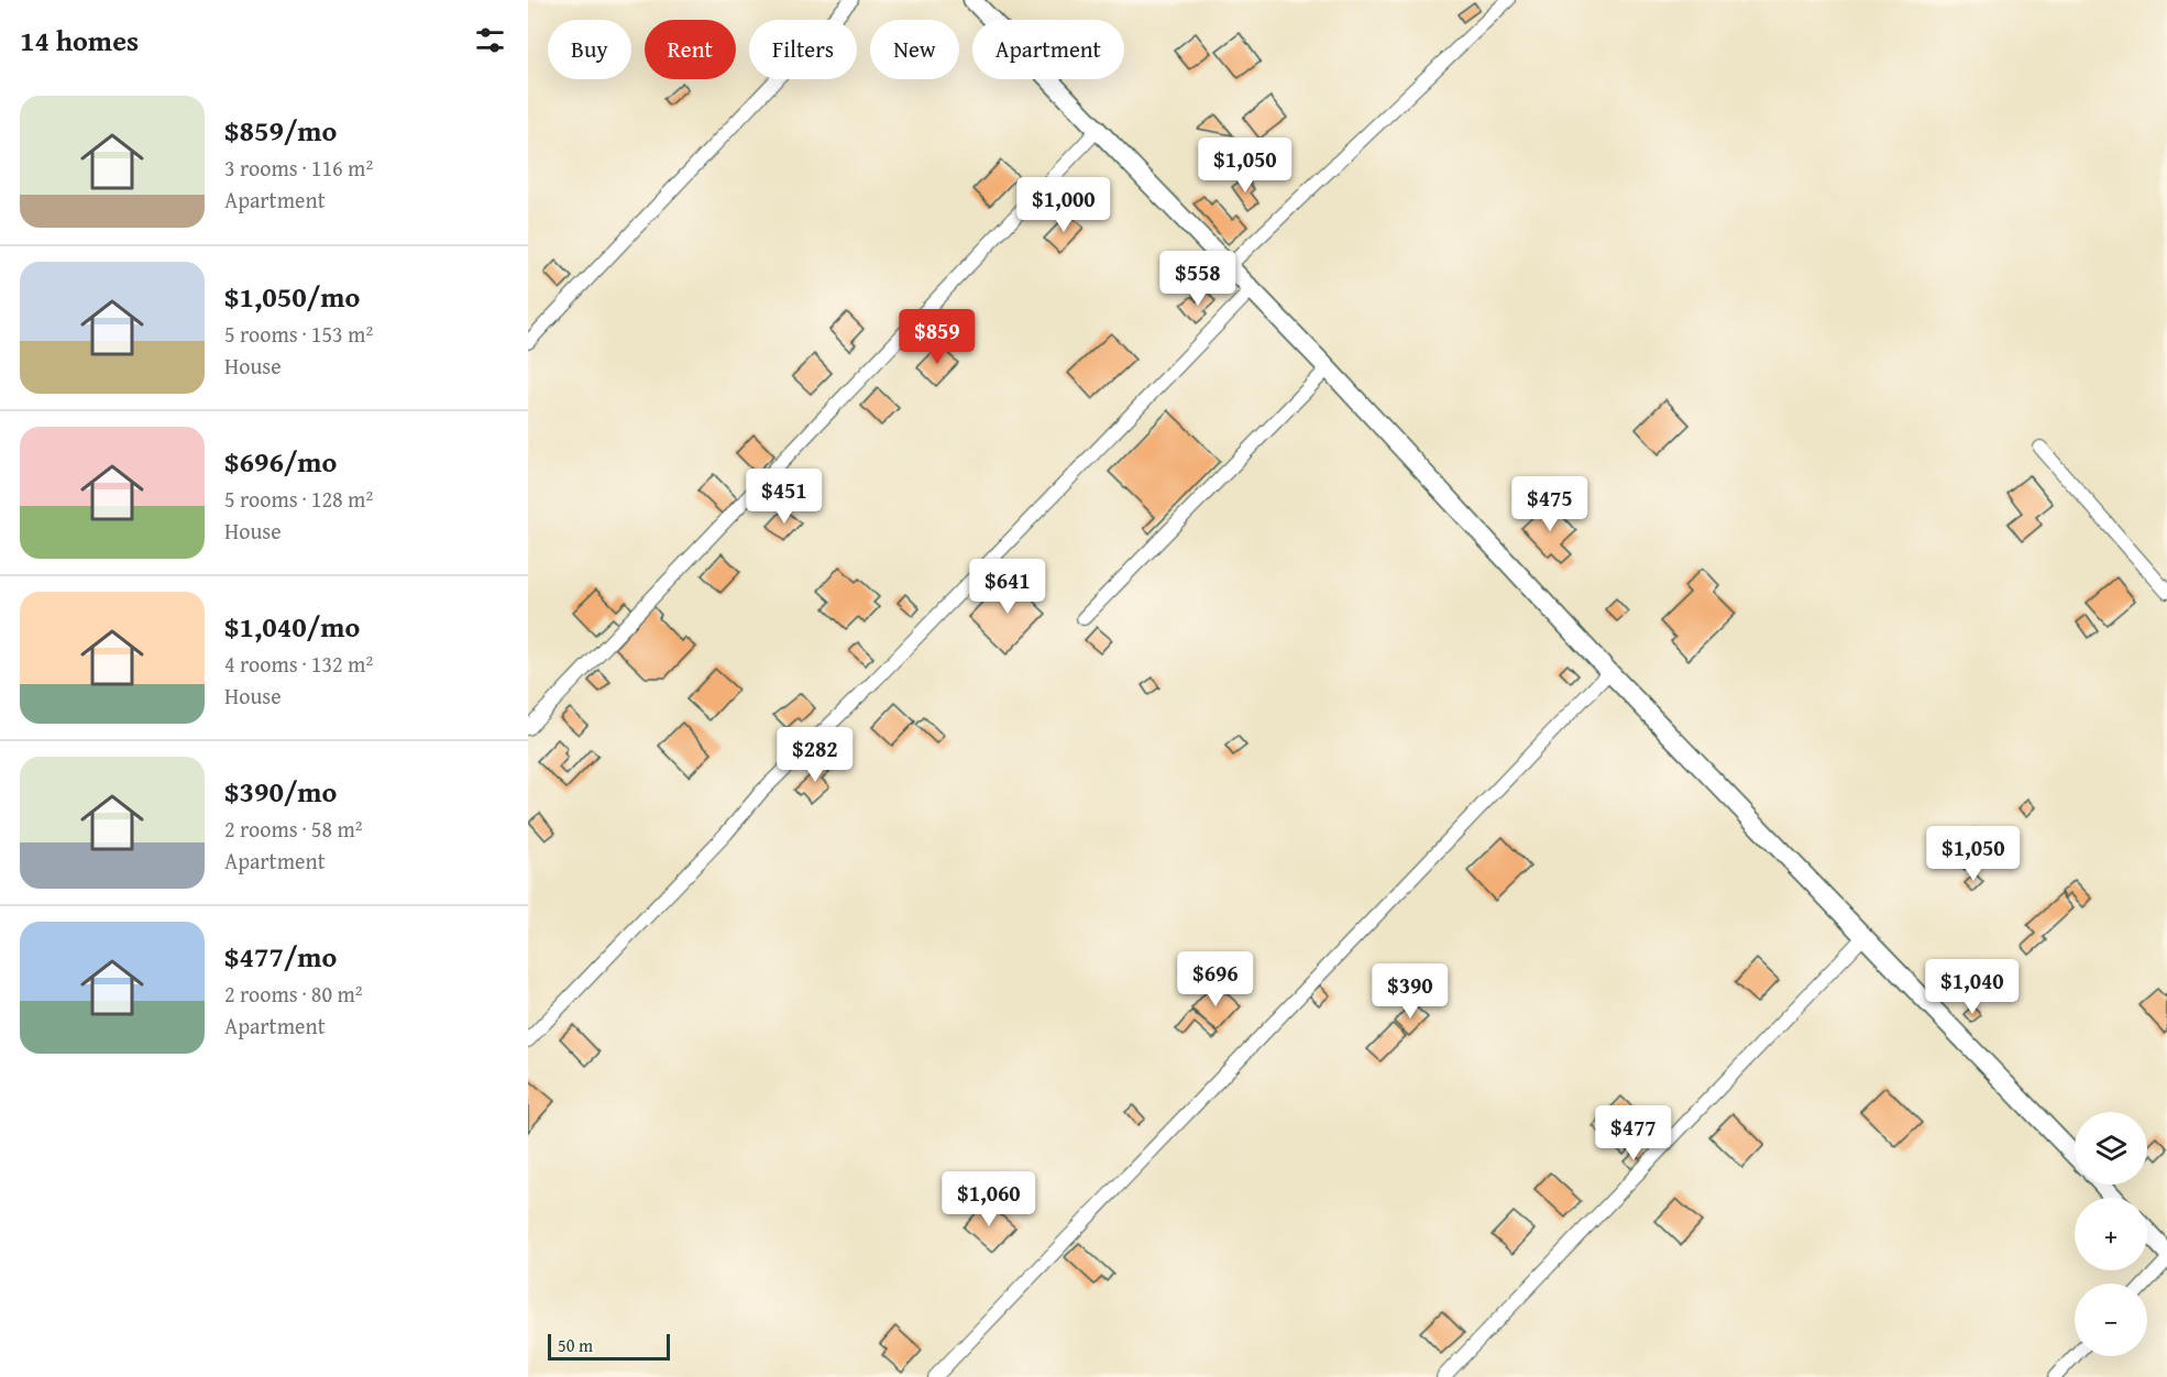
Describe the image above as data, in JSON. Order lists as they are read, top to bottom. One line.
{"scale_bar":"50 m","page":{"heading":"14 homes","chip":["Buy","Rent","Filters","New","Apartment"],"list":[{"name":"$859/mo","note":"3 rooms · 116 m² · Apartment"},{"name":"$1,050/mo","note":"5 rooms · 153 m² · House"},{"name":"$696/mo","note":"5 rooms · 128 m² · House"},{"name":"$1,040/mo","note":"4 rooms · 132 m² · House"},{"name":"$390/mo","note":"2 rooms · 58 m² · Apartment"},{"name":"$477/mo","note":"2 rooms · 80 m² · Apartment"}],"price":["$1,050","$1,000","$558","$859","$451","$475","$641","$282","$1,050","$696","$1,040","$390","$477","$1,060"],"map_buttons":["+","−"],"scale":"50 m"}}
